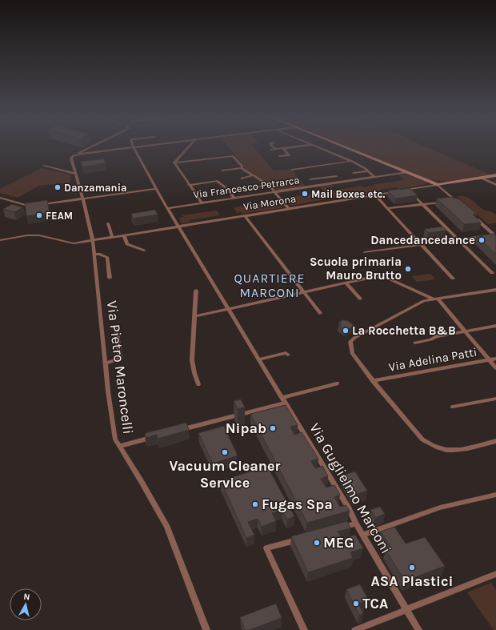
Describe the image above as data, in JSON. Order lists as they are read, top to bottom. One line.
{"streets":{"street":["Via Francesco Petrarca","Via Morona","Via Adelina Patti","Via Pietro Maroncelli","Via Guglielmo Marconi"]},"crossings":[["Via Francesco Petrarca","Via Guglielmo Marconi"],["Via Morona","Via Pietro Maroncelli"],["Via Morona","Via Guglielmo Marconi"]],"districts":["QUARTIERE MARCONI"],"places":["Danzamania","Mail Boxes etc.","FEAM","Dancedancedance","Scuola primaria Mauro Brutto","La Rocchetta B&B","Nipab","Vacuum Cleaner Service","Fugas Spa","MEG","ASA Plastici","TCA"],"north":"top"}
